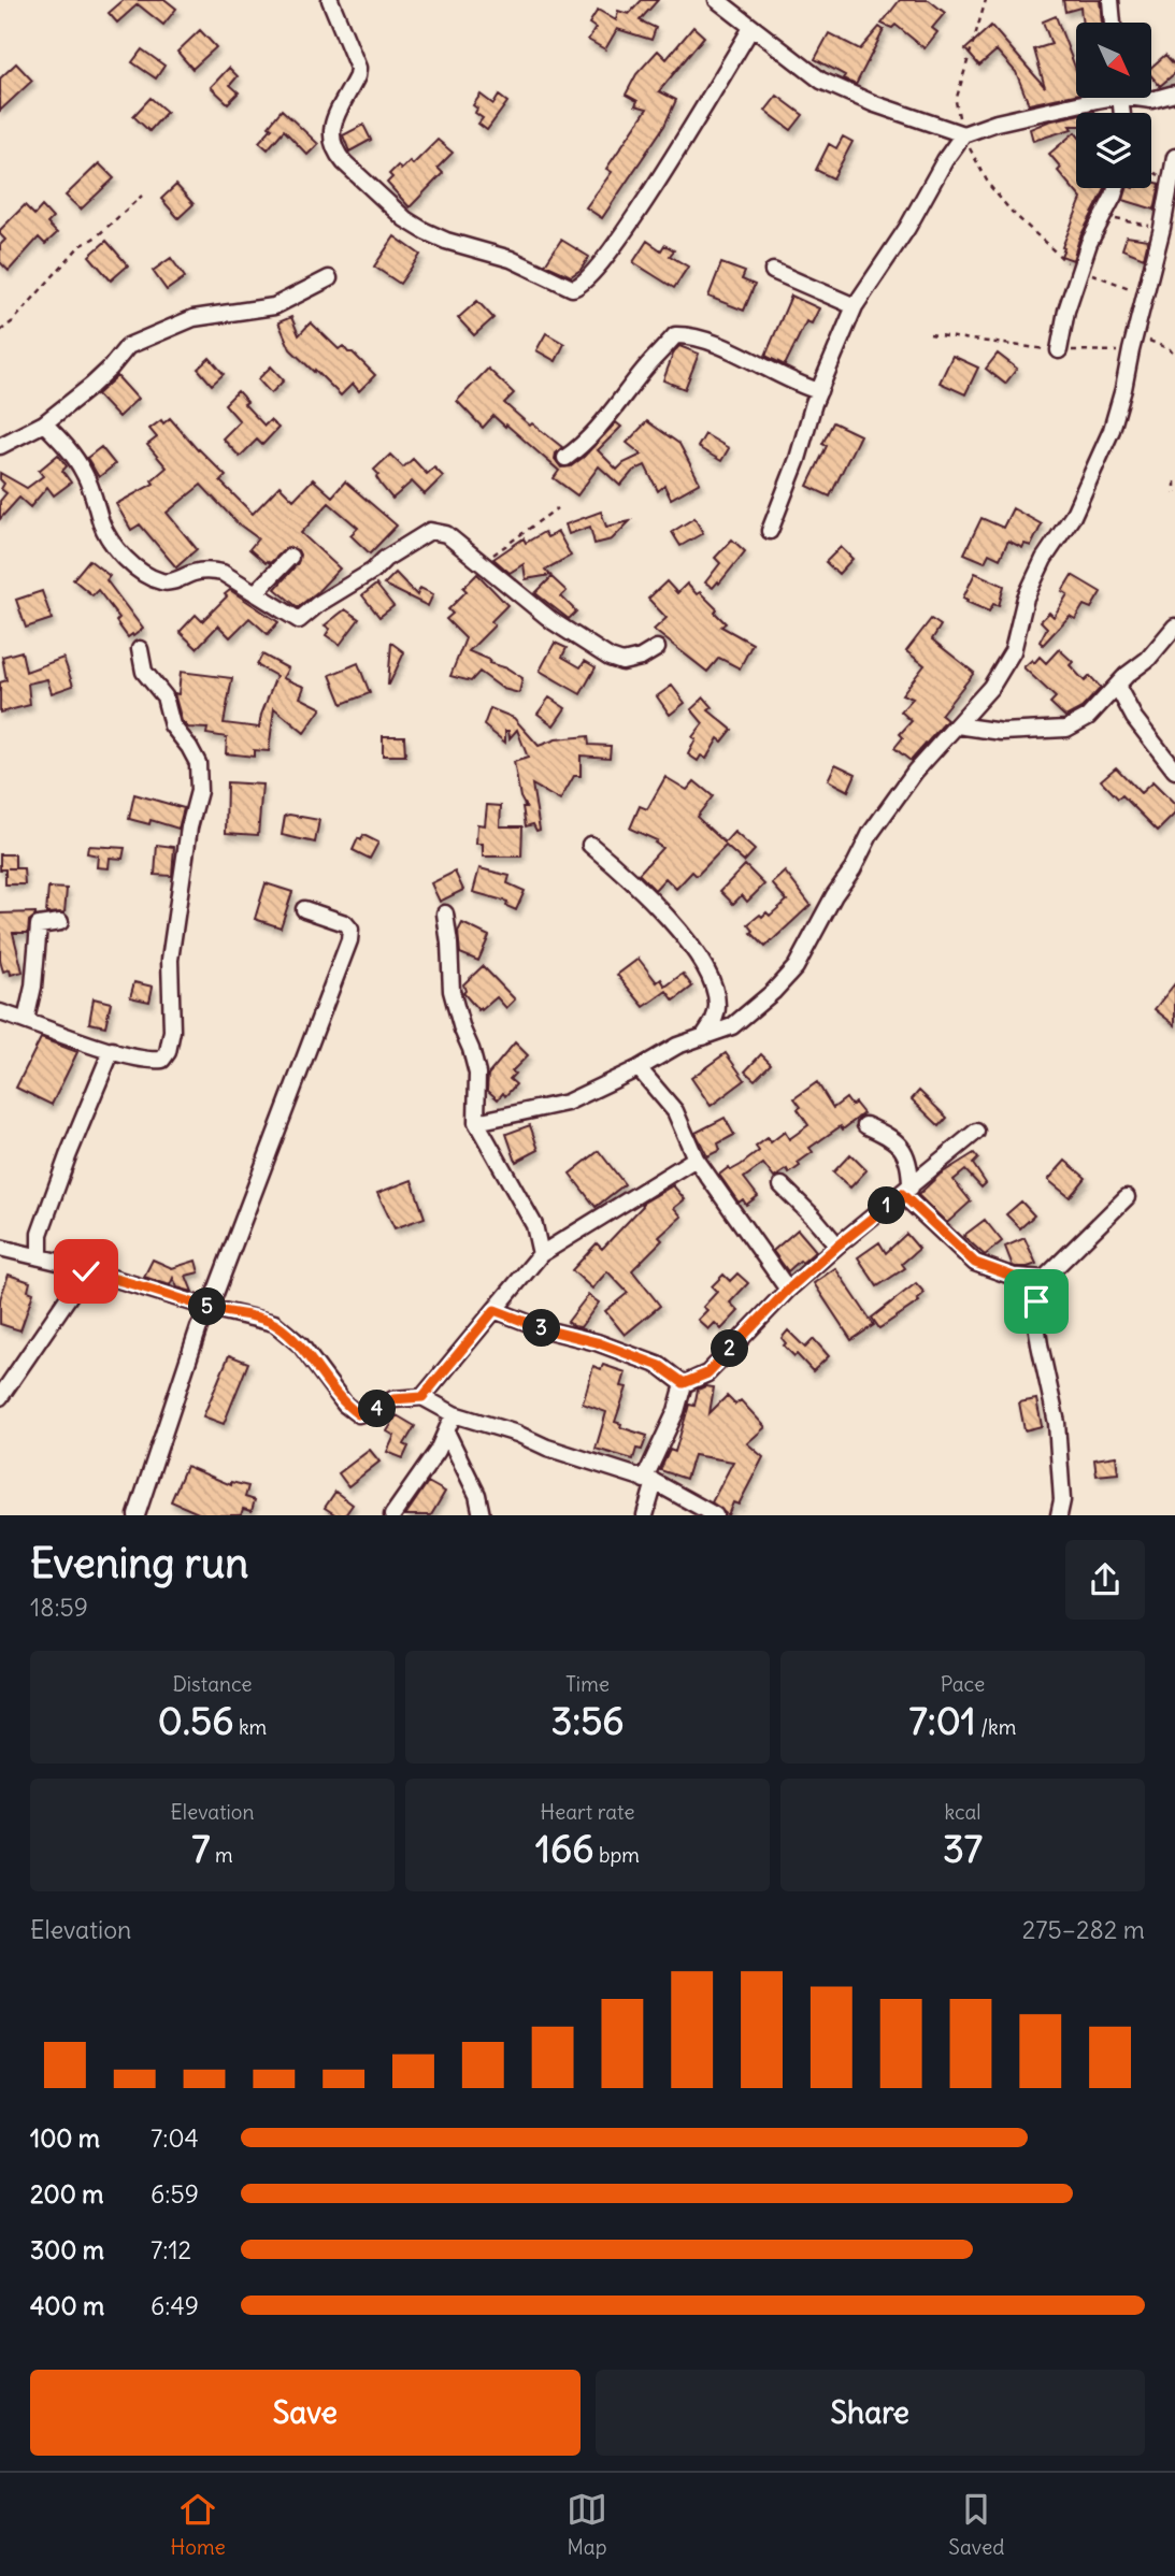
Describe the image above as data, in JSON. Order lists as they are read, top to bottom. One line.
{"north":"bottom right","page":{"pins":["1","5","3","2","4"],"heading":["Evening run","18:59"],"stats":[["Distance","0.56 km"],["Time","3:56"],["Pace","7:01 /km"],["Elevation","7 m"],["Heart rate","166 bpm"],["kcal","37"]],"chart":["Elevation","275–282 m"],"list":[{"name":"100 m","note":"7:04"},{"name":"200 m","note":"6:59"},{"name":"300 m","note":"7:12"},{"name":"400 m","note":"6:49"}],"buttons":["Save","Share"],"tabs":["Home","Map","Saved"]}}
